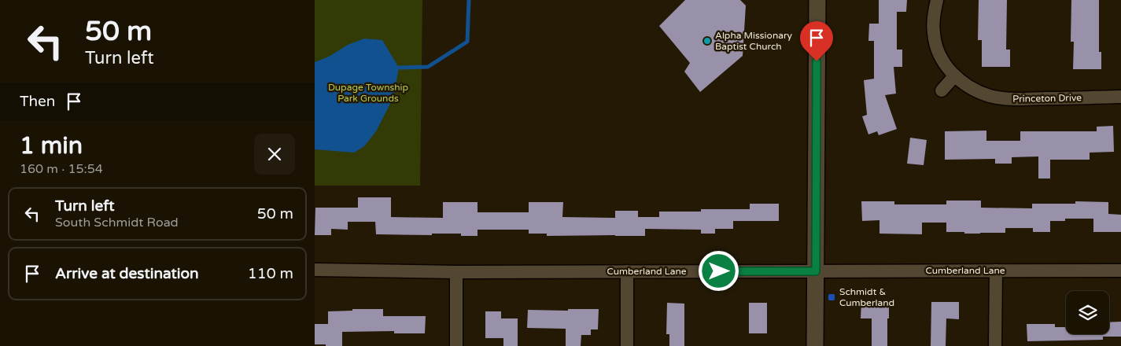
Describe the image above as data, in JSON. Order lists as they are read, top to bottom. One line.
{"streets":{"street":["Princeton Drive","Cumberland Lane"]},"parks":["Dupage Township Park Grounds"],"places":{"other":["Alpha Missionary Baptist Church"],"transit":["Schmidt & Cumberland"]},"page":{"turn":["50 m","Turn left"],"then":"Then","heading":["1 min","160 m · 15:54"],"list":[{"name":"Turn left","note":"South Schmidt Road","value":"50 m"},{"name":"Arrive at destination","value":"110 m"}]}}
